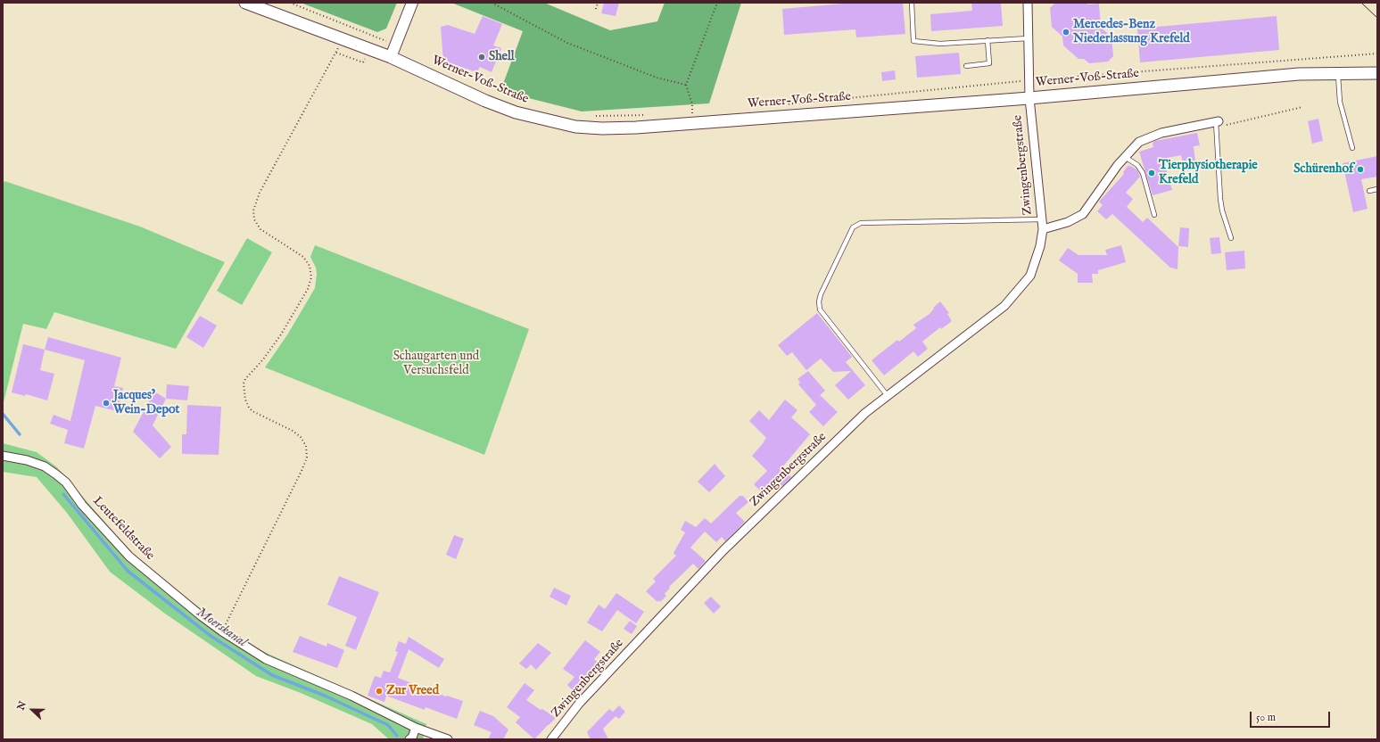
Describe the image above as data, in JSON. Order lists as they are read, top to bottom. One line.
{"streets":{"main road":["Werner-Voß-Straße"],"street":["Zwingenbergstraße","Leutefeldstraße"]},"crossings":[["Werner-Voß-Straße","Zwingenbergstraße"]],"water":["Moerskanal"],"parks":["Schaugarten und Versuchsfeld"],"places":["Mercedes-Benz Niederlassung Krefeld","Shell","Schürenhof","Tierphysiotherapie Krefeld","Jacques’ Wein-Depot","Zur Vreed"],"scale_bar":"50 m","north":"left"}
